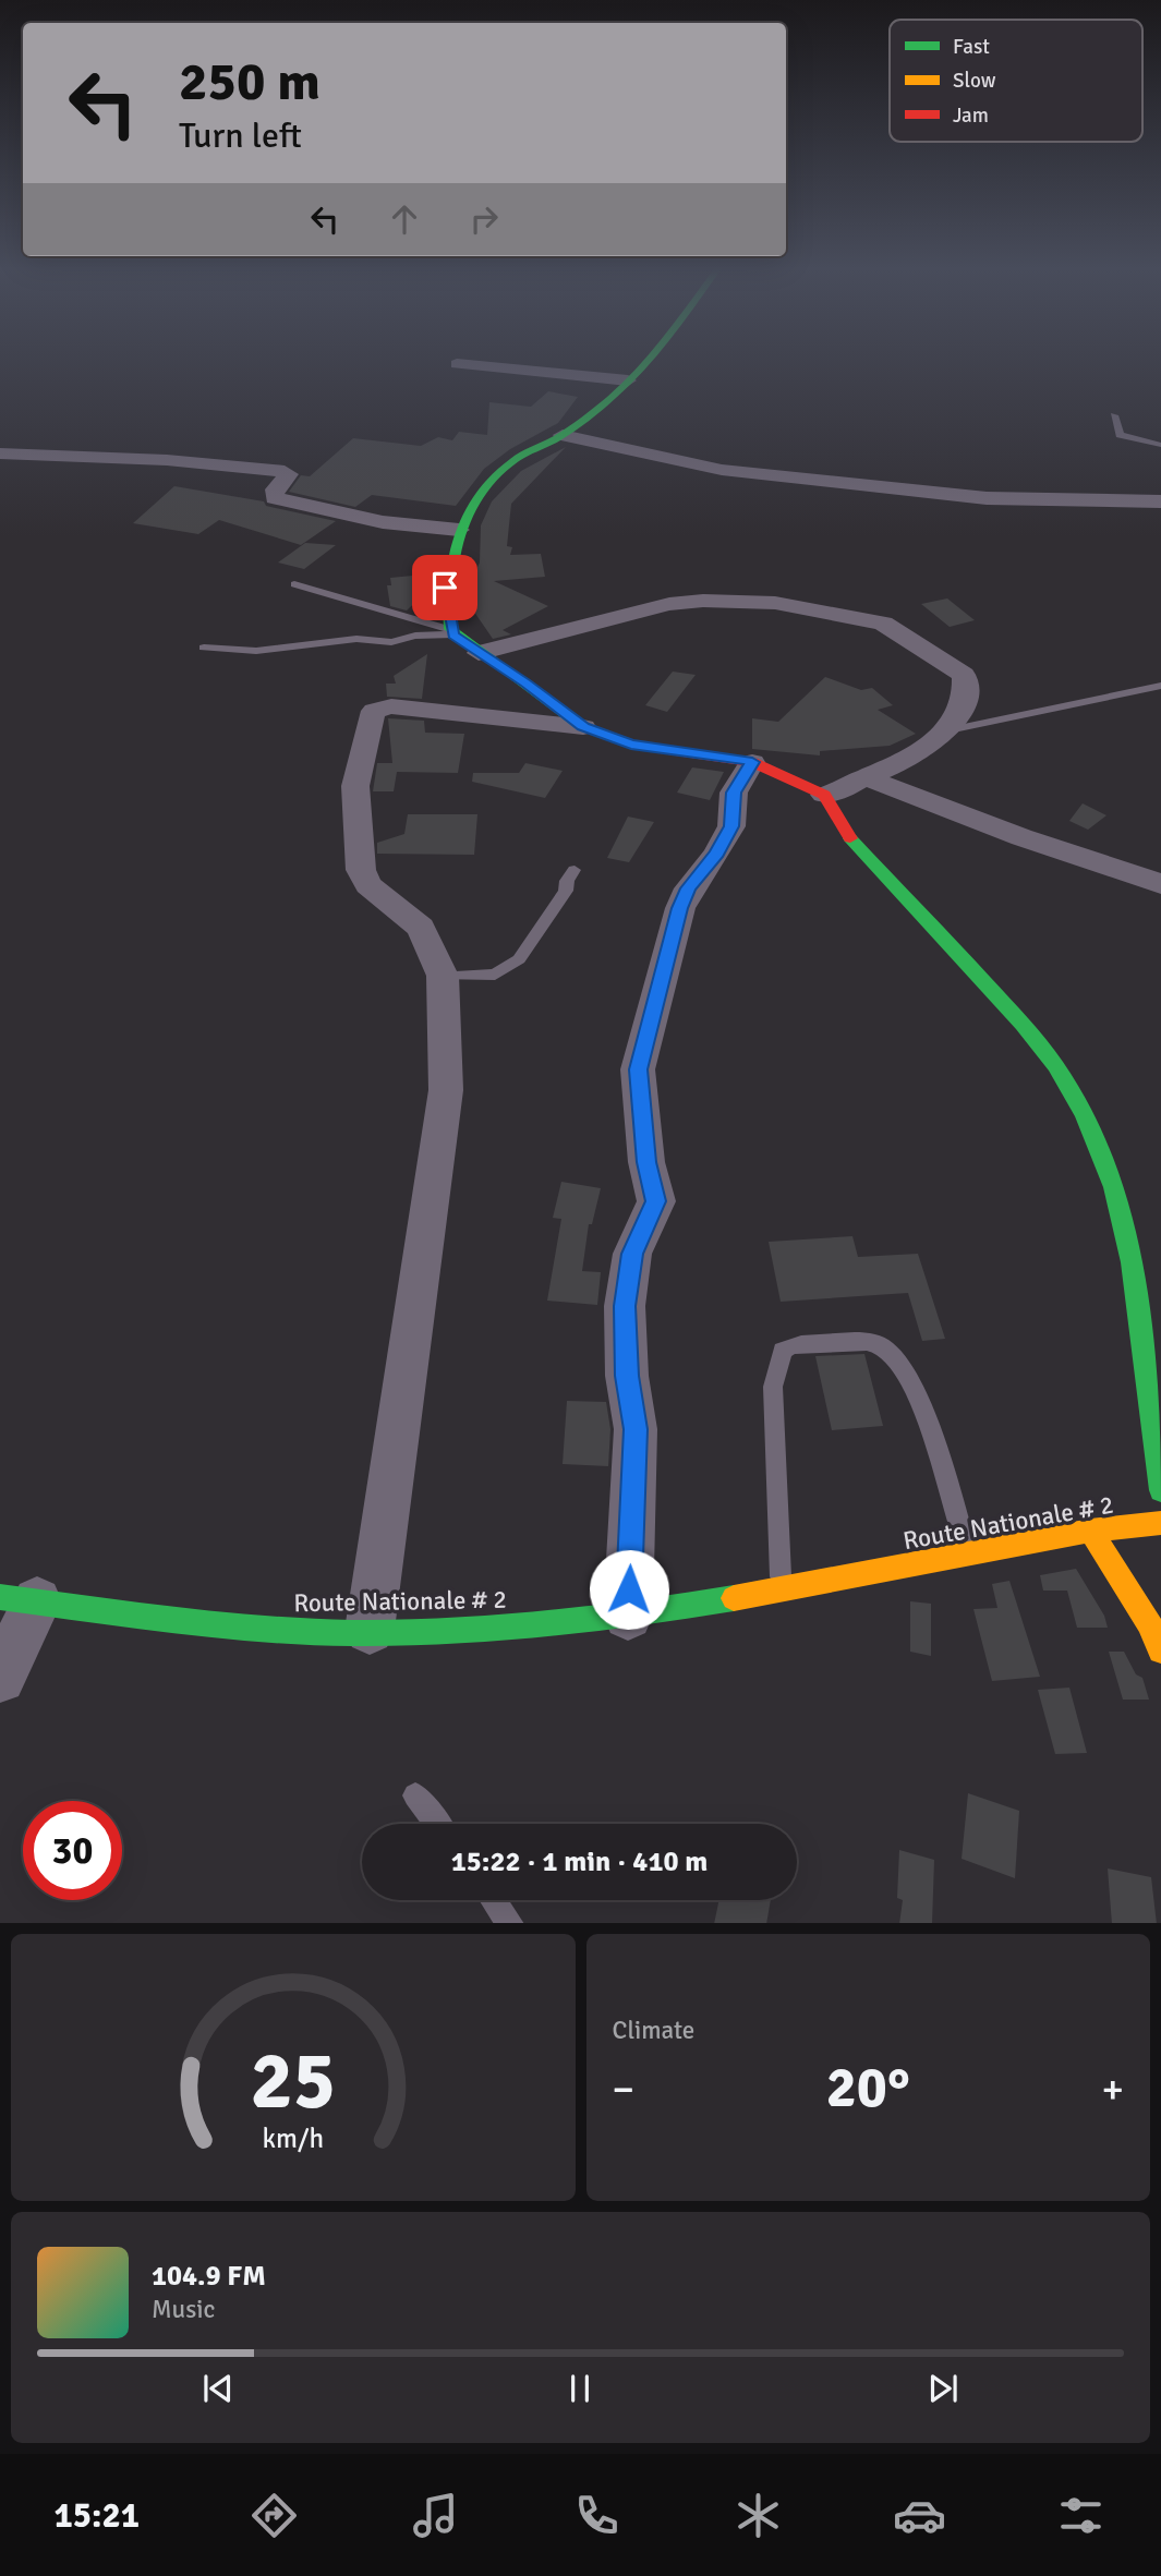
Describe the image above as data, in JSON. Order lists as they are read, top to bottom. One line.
{"streets":{"street":["Route Nationale # 2"]},"legend":["Fast","Slow","Jam"],"page":{"turn":["250 m","Turn left"],"limit":"30","trip":"15:22 · 1 min · 410 m","tile":"Climate","heat":["−","20°","+"],"song":["104.9 FM","Music"],"tabs":"15:21","gauge":["25","km/h"]}}
